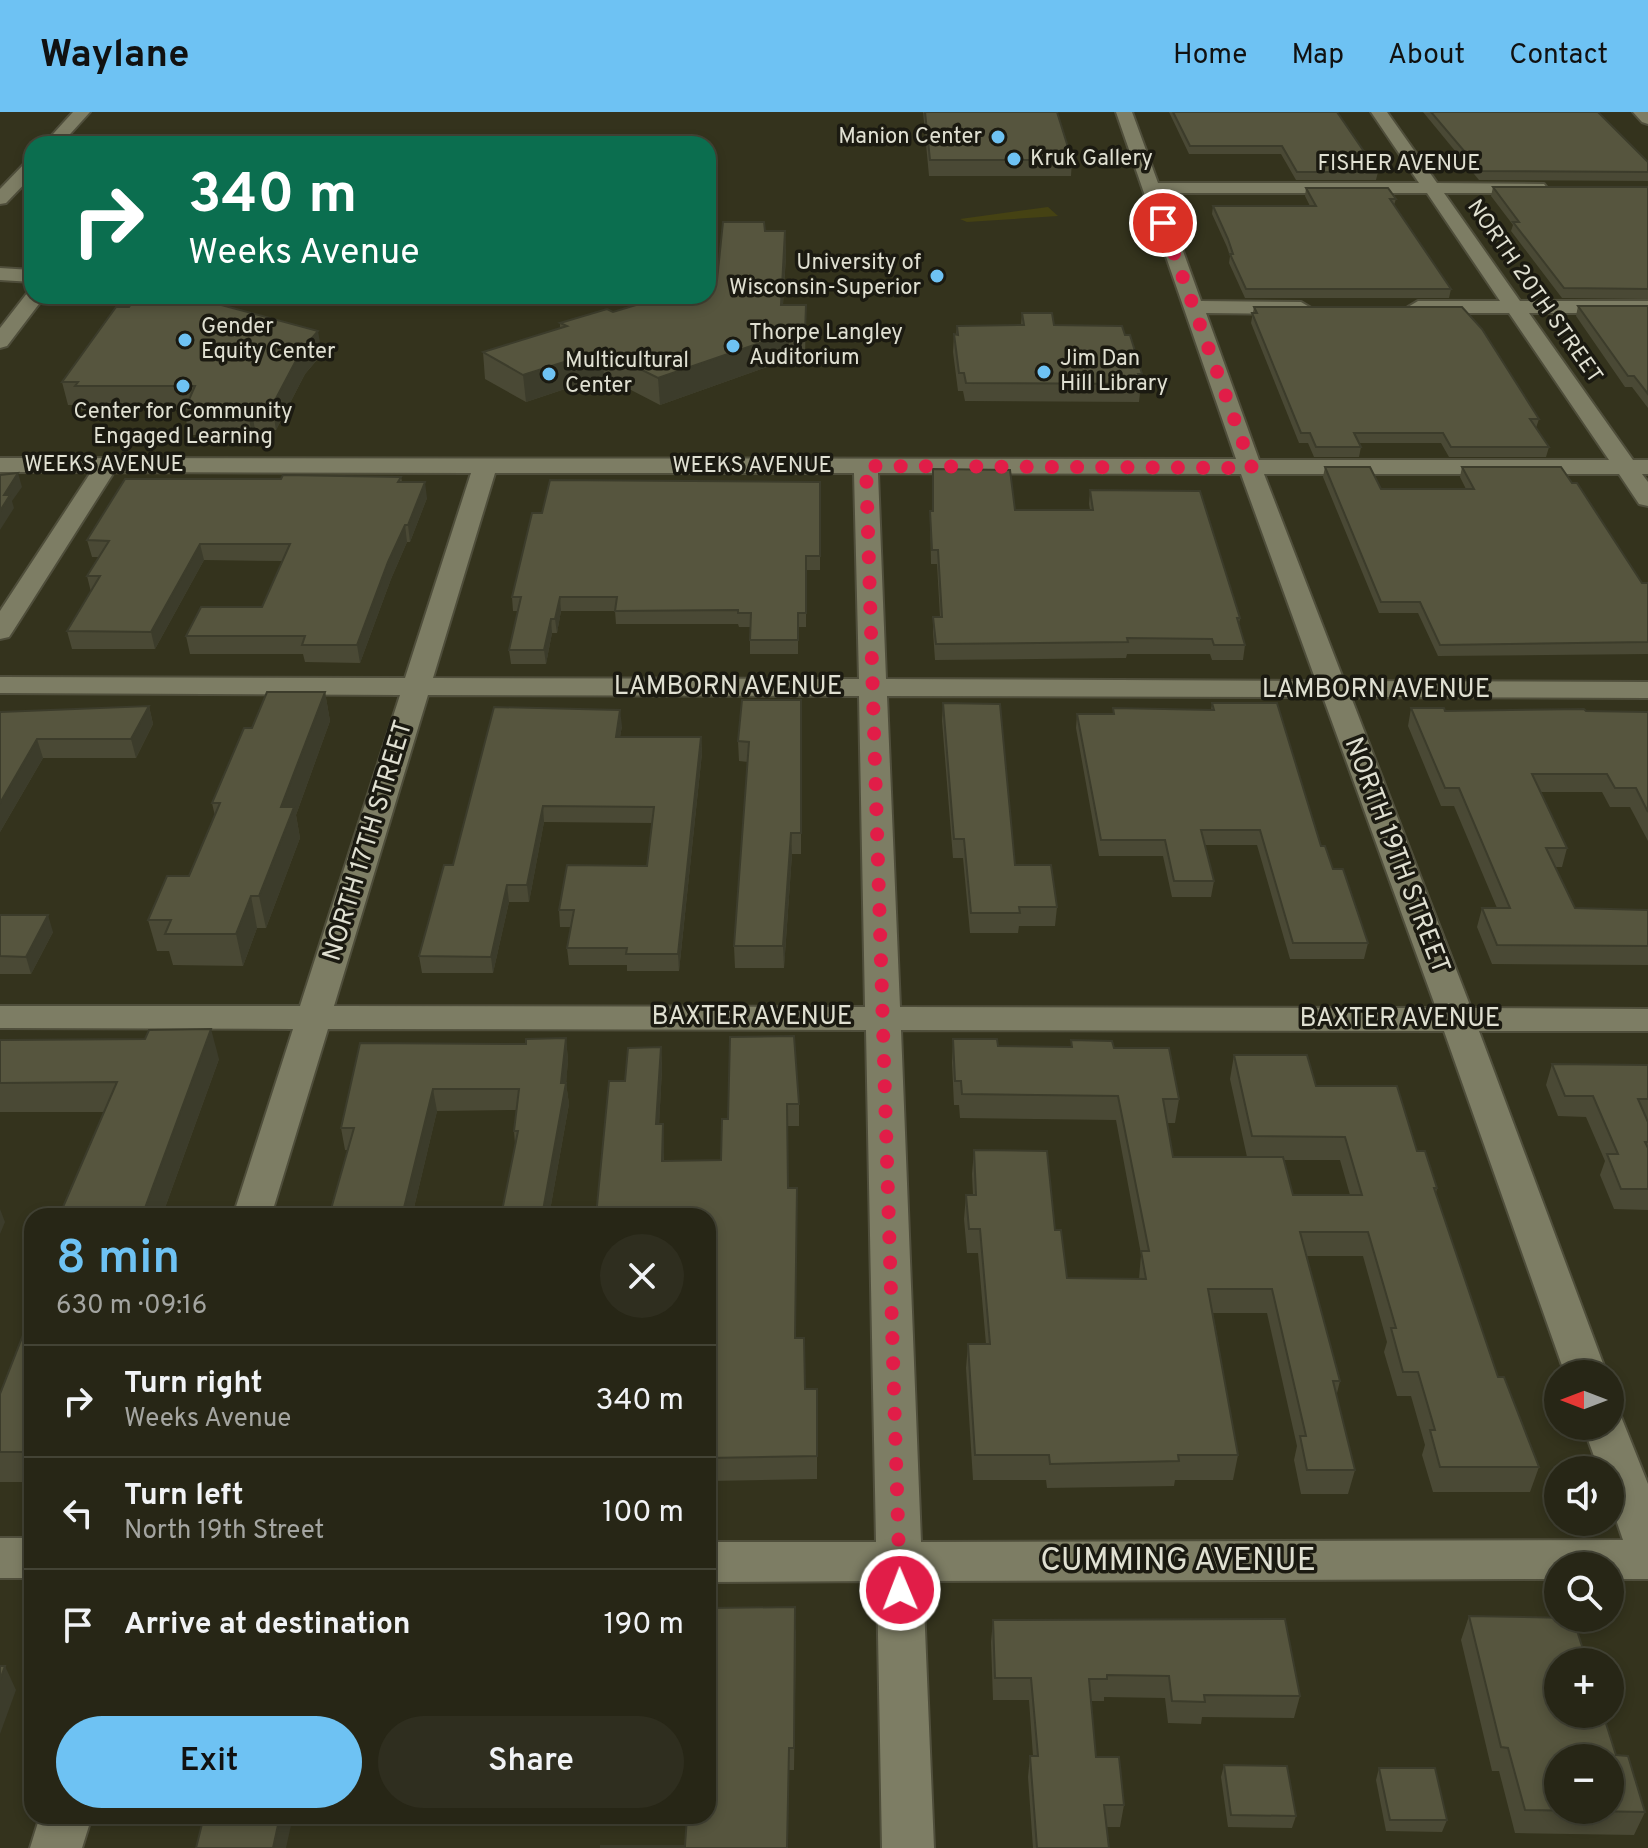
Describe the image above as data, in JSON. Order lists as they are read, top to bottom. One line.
{"streets":{"street":["FISHER AVENUE","NORTH 20TH STREET","WEEKS AVENUE","LAMBORN AVENUE","NORTH 17TH STREET","NORTH 19TH STREET","BAXTER AVENUE","CUMMING AVENUE"]},"crossings":[["FISHER AVENUE","NORTH 20TH STREET"],["FISHER AVENUE","NORTH 19TH STREET"],["NORTH 20TH STREET","WEEKS AVENUE"],["WEEKS AVENUE","NORTH 17TH STREET"],["WEEKS AVENUE","NORTH 19TH STREET"],["LAMBORN AVENUE","NORTH 17TH STREET"],["LAMBORN AVENUE","NORTH 19TH STREET"],["NORTH 17TH STREET","BAXTER AVENUE"],["NORTH 19TH STREET","BAXTER AVENUE"]],"places":["Manion Center","Kruk Gallery","University of Wisconsin-Superior","Gender Equity Center","Thorpe Langley Auditorium","Jim Dan Hill Library","Multicultural Center","Center for Community Engaged Learning"],"north":"left","page":{"header":"Waylane","nav":["Home","Map","About","Contact"],"turn":["340 m","Weeks Avenue"],"heading":["8 min","630 m · 09:16"],"list":[{"name":"Turn right","note":"Weeks Avenue","value":"340 m"},{"name":"Turn left","note":"North 19th Street","value":"100 m"},{"name":"Arrive at destination","value":"190 m"}],"map_buttons":["+","−"],"buttons":["Exit","Share"]}}
